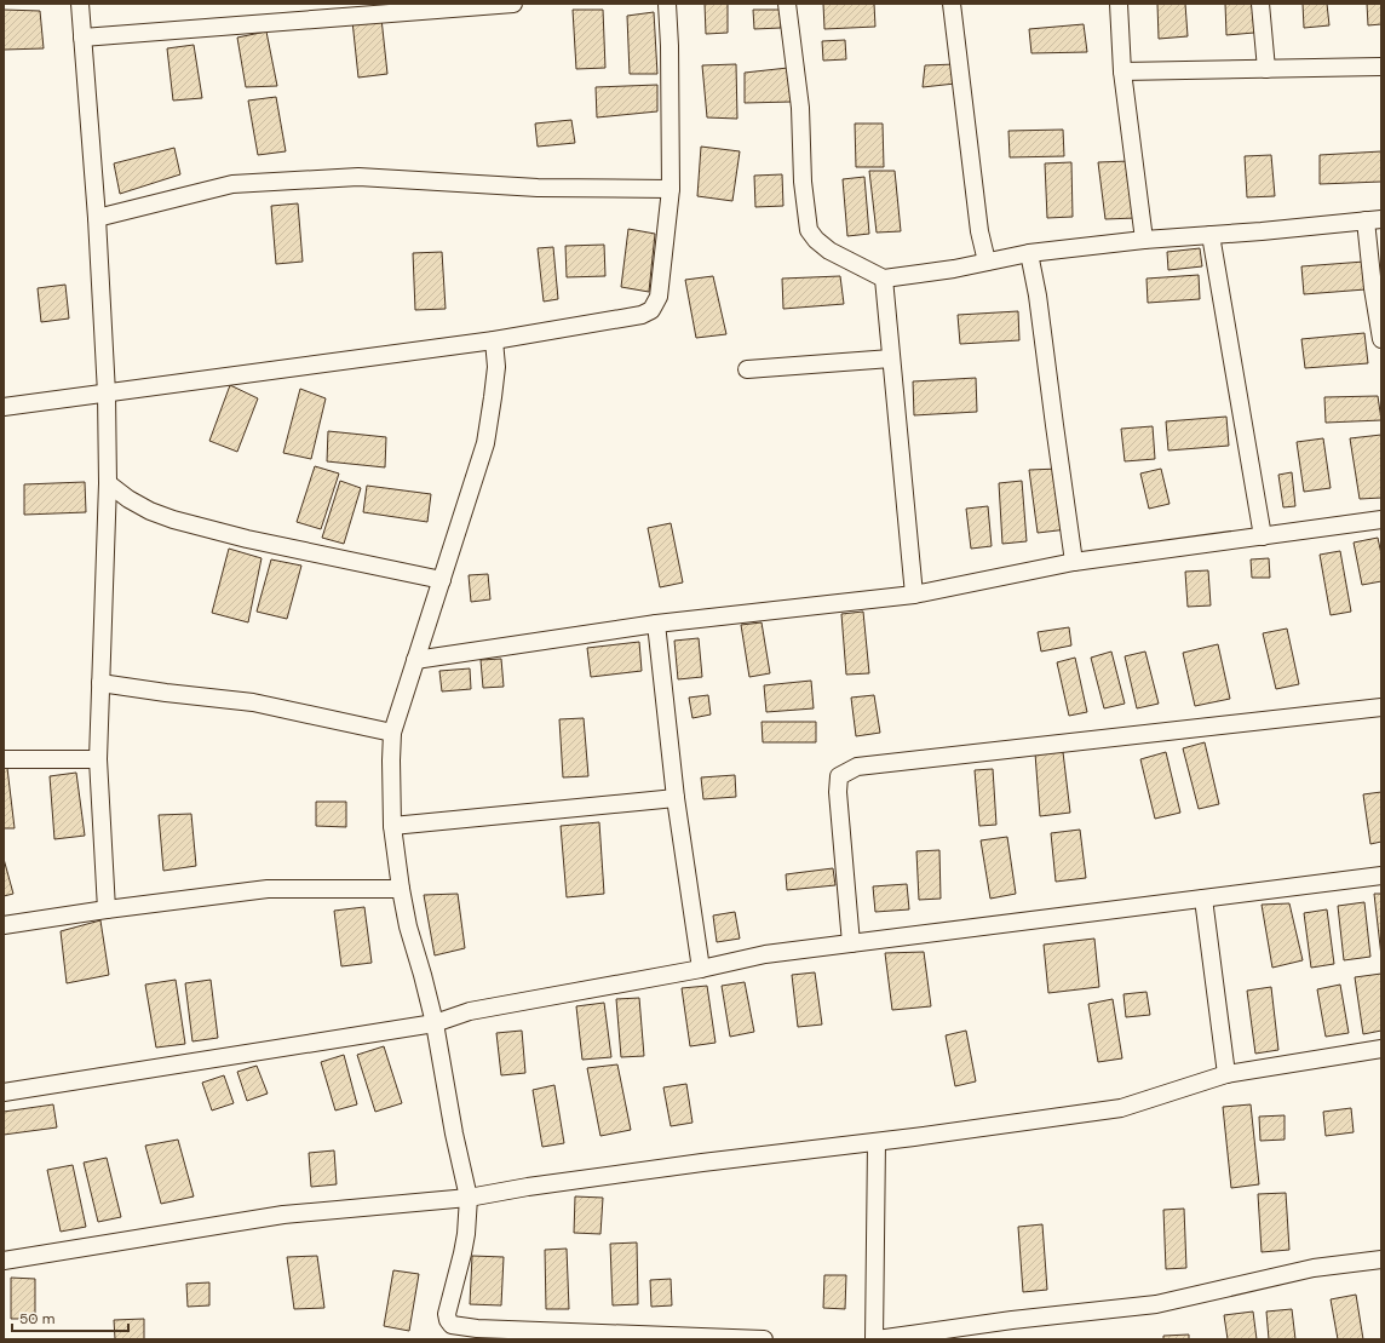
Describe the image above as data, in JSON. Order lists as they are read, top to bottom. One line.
{"scale_bar":"50 m"}
